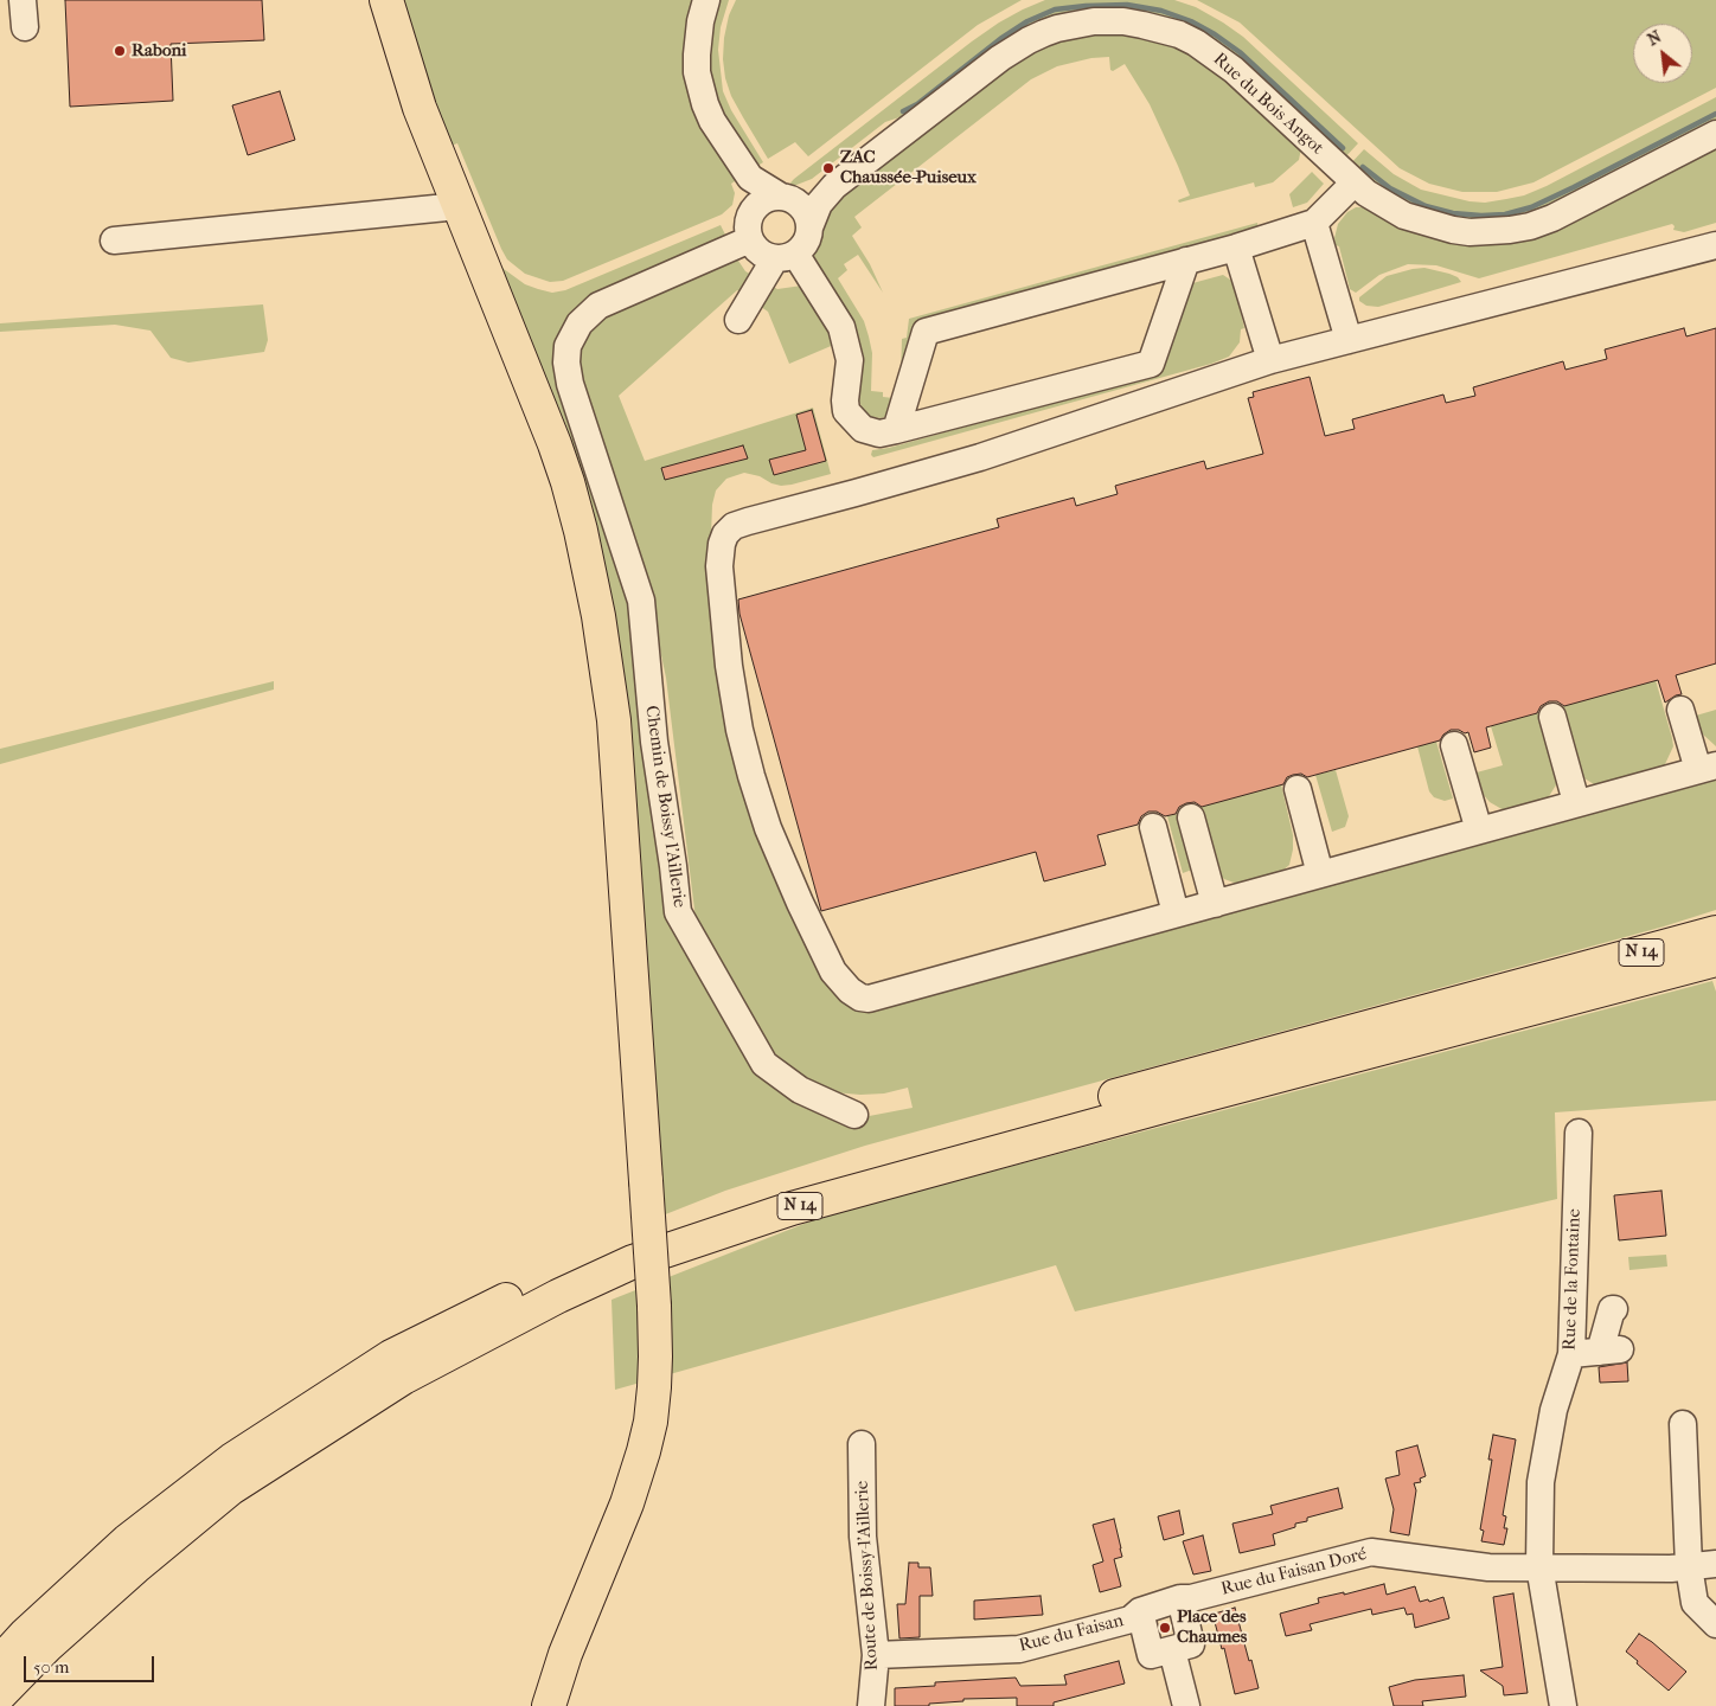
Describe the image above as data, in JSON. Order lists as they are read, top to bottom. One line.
{"streets":{"main road":["N 14"],"street":["Rue du Bois Angot","Chemin de Boissy l'Aillerie","Rue de la Fontaine","Rue du Faisan Doré","Route de Boissy-l'Aillerie","Rue du Faisan"]},"crossings":[["Rue du Bois Angot","Chemin de Boissy l'Aillerie"],["Rue de la Fontaine","Rue du Faisan Doré"],["Rue du Faisan Doré","Rue du Faisan"],["Route de Boissy-l'Aillerie","Rue du Faisan"]],"places":["Raboni","ZAC Chaussée-Puiseux","Place des Chaumes"],"scale_bar":"50 m","north":"top left"}
